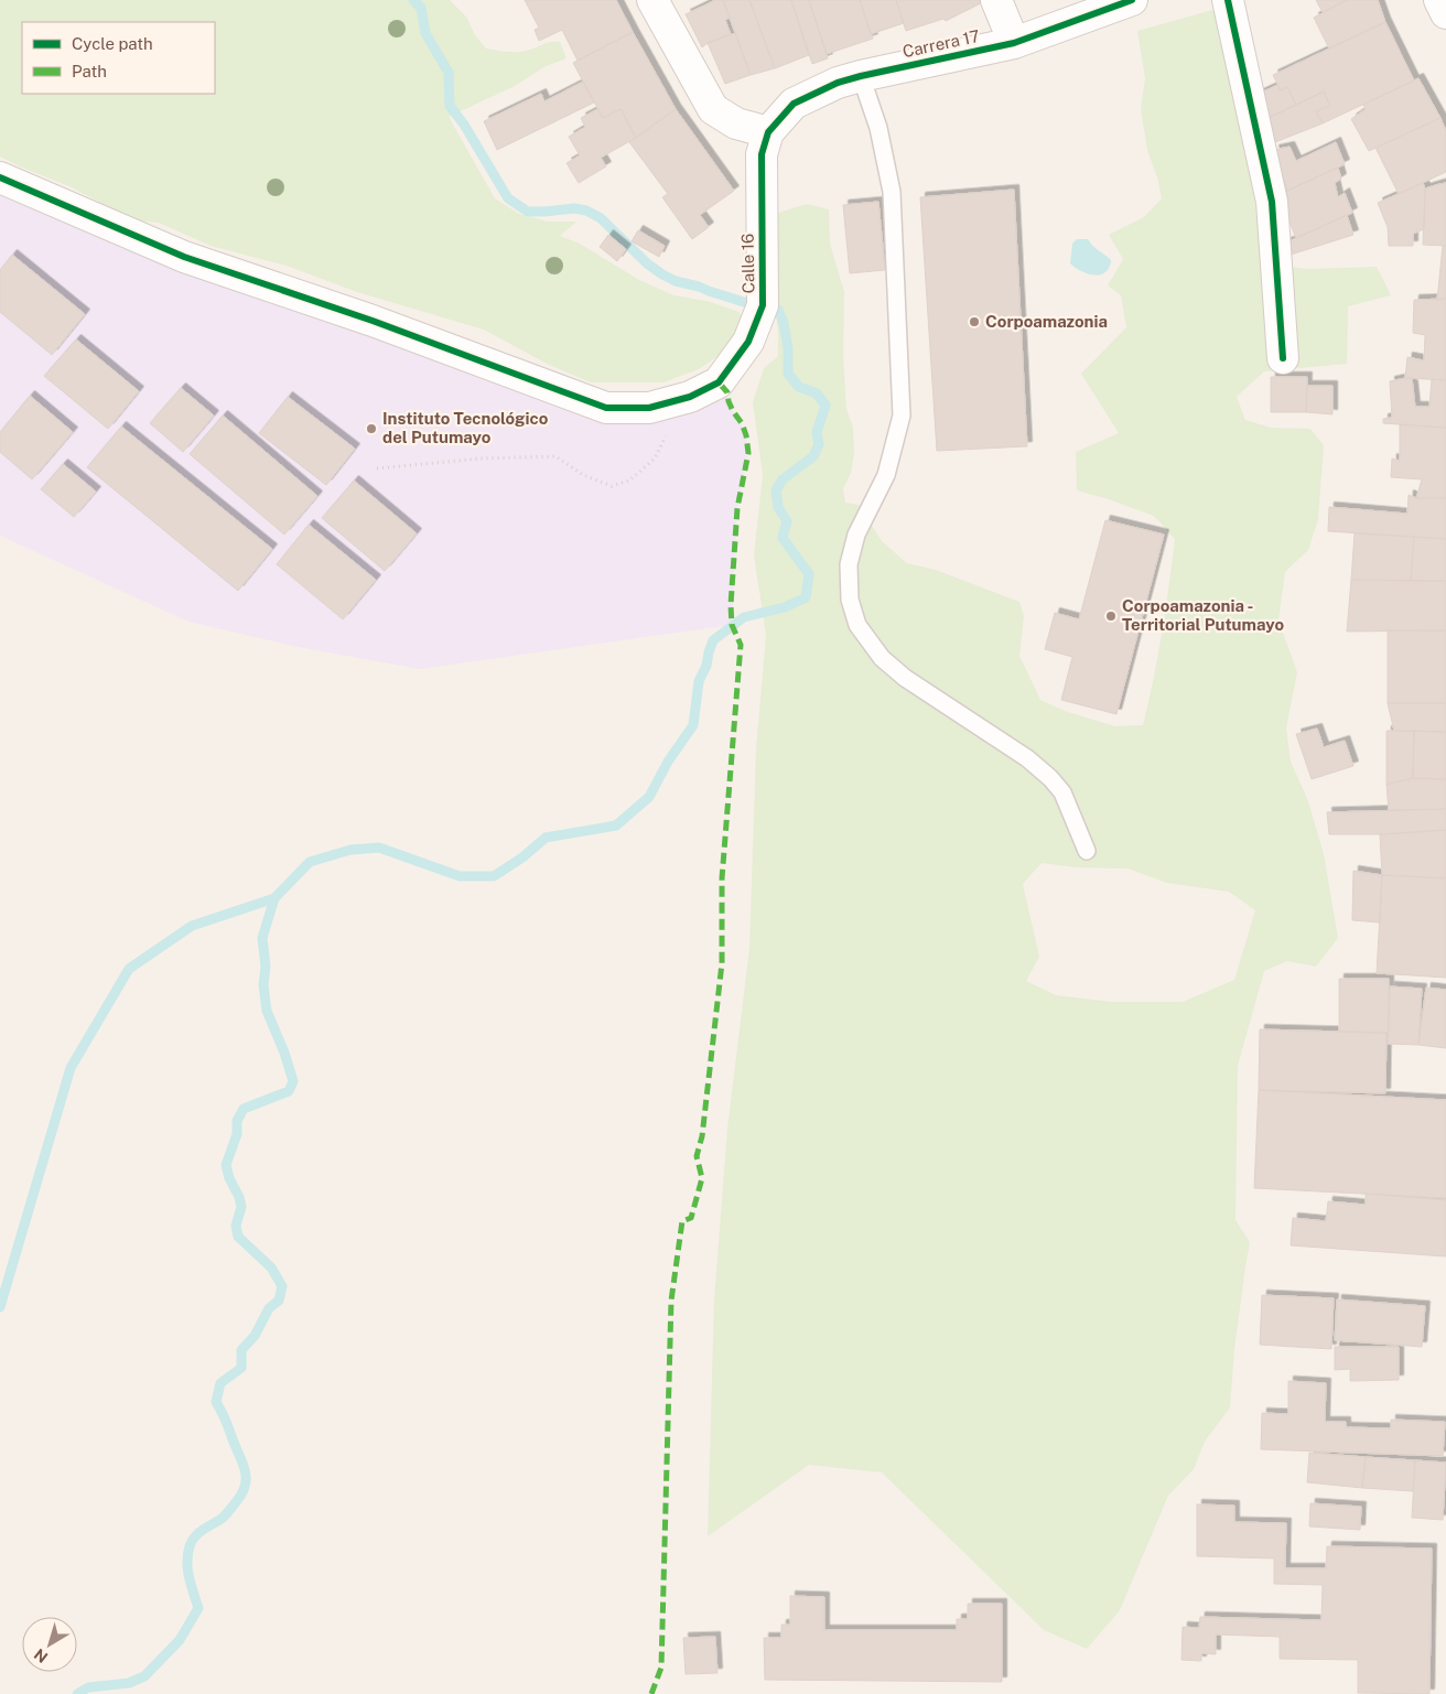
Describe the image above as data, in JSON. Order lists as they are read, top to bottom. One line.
{"streets":{"street":["Carrera 17","Calle 16"]},"crossings":[["Carrera 17","Calle 16"]],"places":["Corpoamazonia","Instituto Tecnológico del Putumayo","Corpoamazonia - Territorial Putumayo"],"legend":["Cycle path","Path"],"north":"bottom left"}
